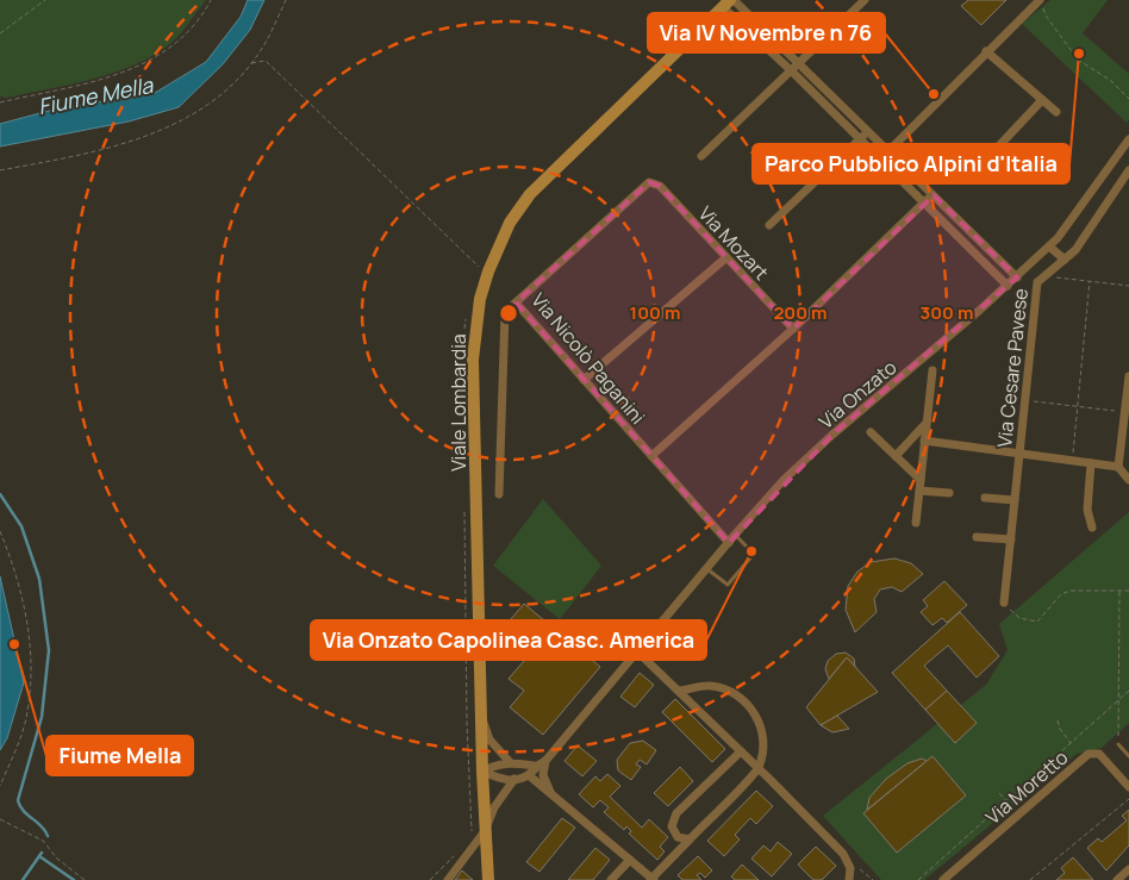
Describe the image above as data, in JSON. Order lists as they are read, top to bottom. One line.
{"streets":{"street":["Via Mozart","Via Nicolò Paganini","Via Cesare Pavese","Via Onzato","Viale Lombardia","Via Moretto"]},"crossings":[["Via Mozart","Via Nicolò Paganini"],["Via Nicolò Paganini","Via Onzato"]],"water":["Fiume Mella"],"places":["Parco Pubblico Alpini d'Italia","Via IV Novembre n 76","Via Onzato Capolinea Casc. America","Fiume Mella"],"rings":["100 m","200 m","300 m"]}
